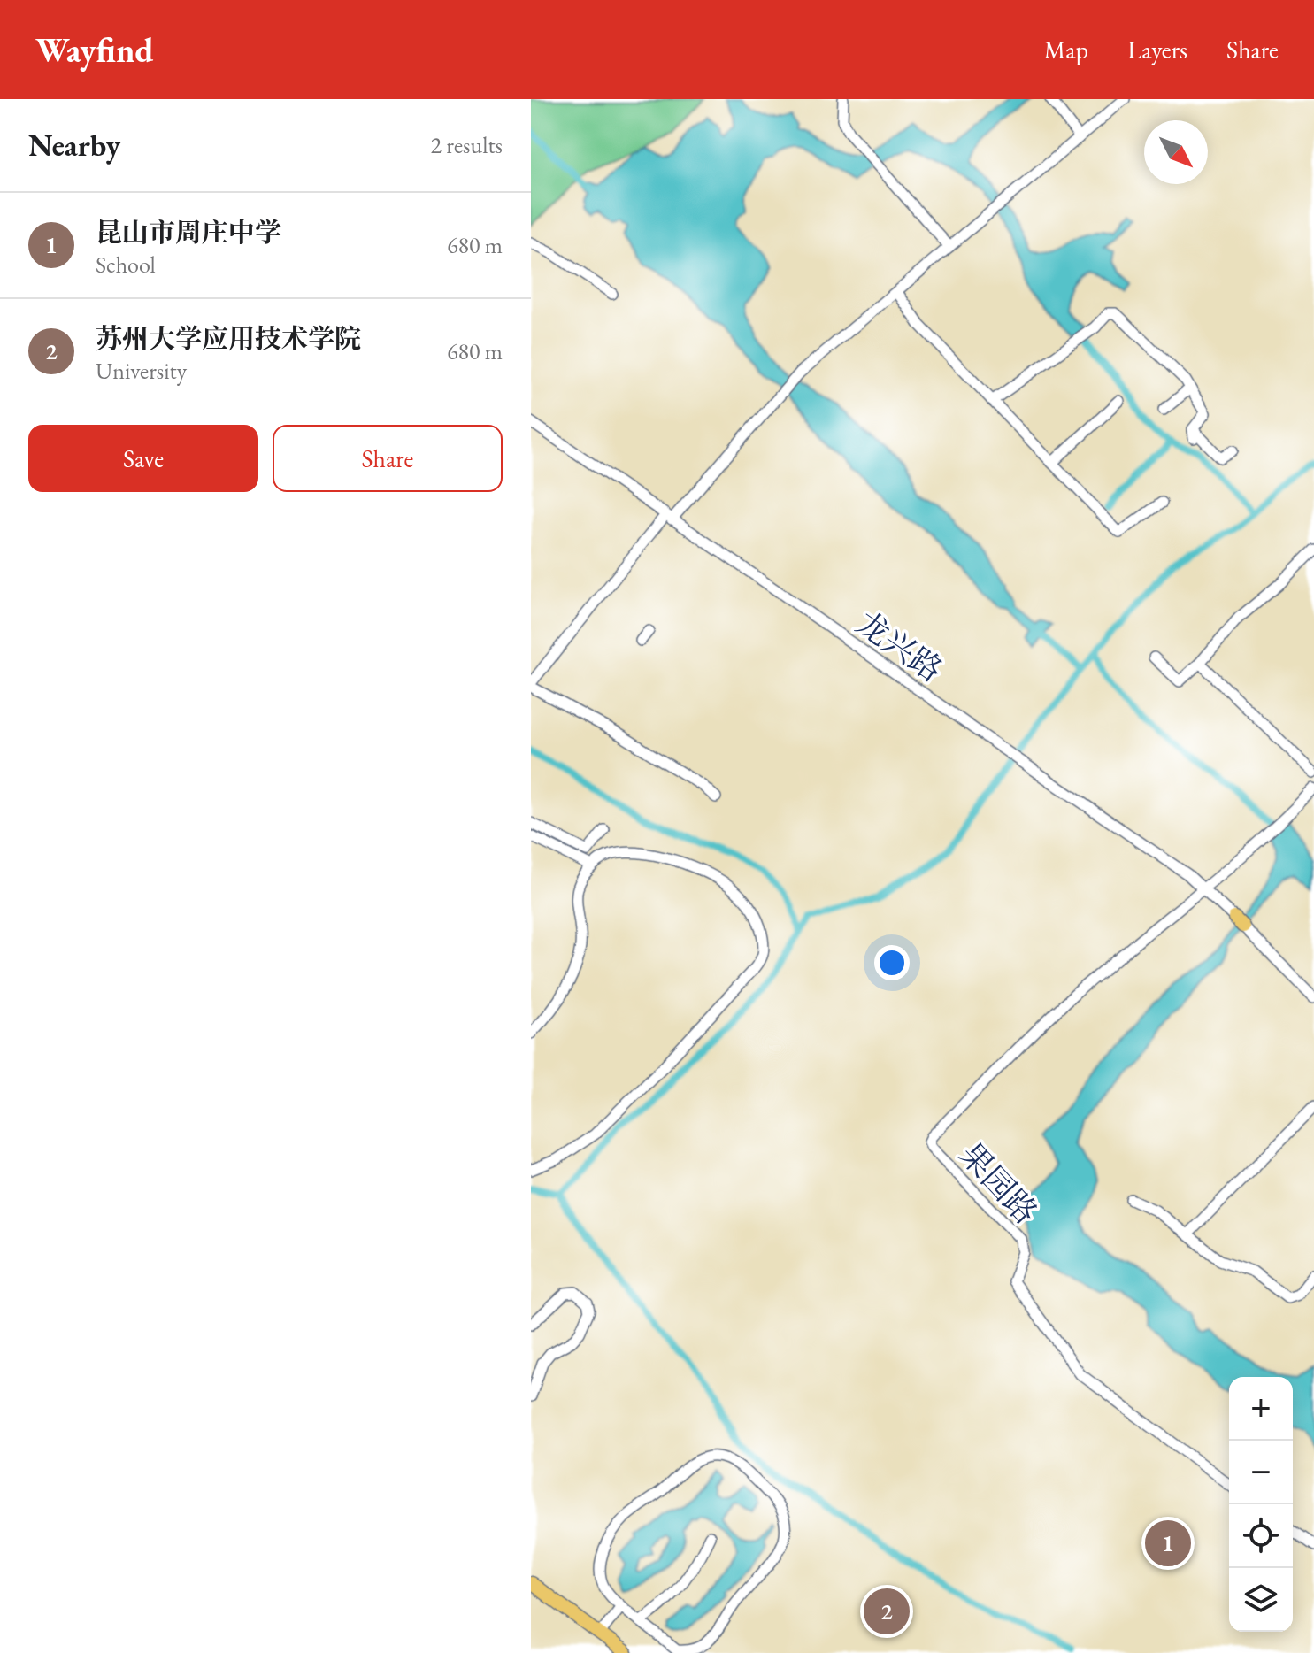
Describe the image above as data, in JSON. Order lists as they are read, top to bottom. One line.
{"streets":{"street":["龙兴路","果园路"]},"crossings":[["龙兴路","果园路"]],"north":"bottom right","page":{"header":"Wayfind","nav":["Map","Layers","Share"],"heading":["Nearby","2 results"],"list":[{"mark":"1","name":"昆山市周庄中学","note":"School","value":"680 m"},{"mark":"2","name":"苏州大学应用技术学院","note":"University","value":"680 m"}],"buttons":["Save","Share"],"map_buttons":["+","−"],"pins":["1","2"]}}
